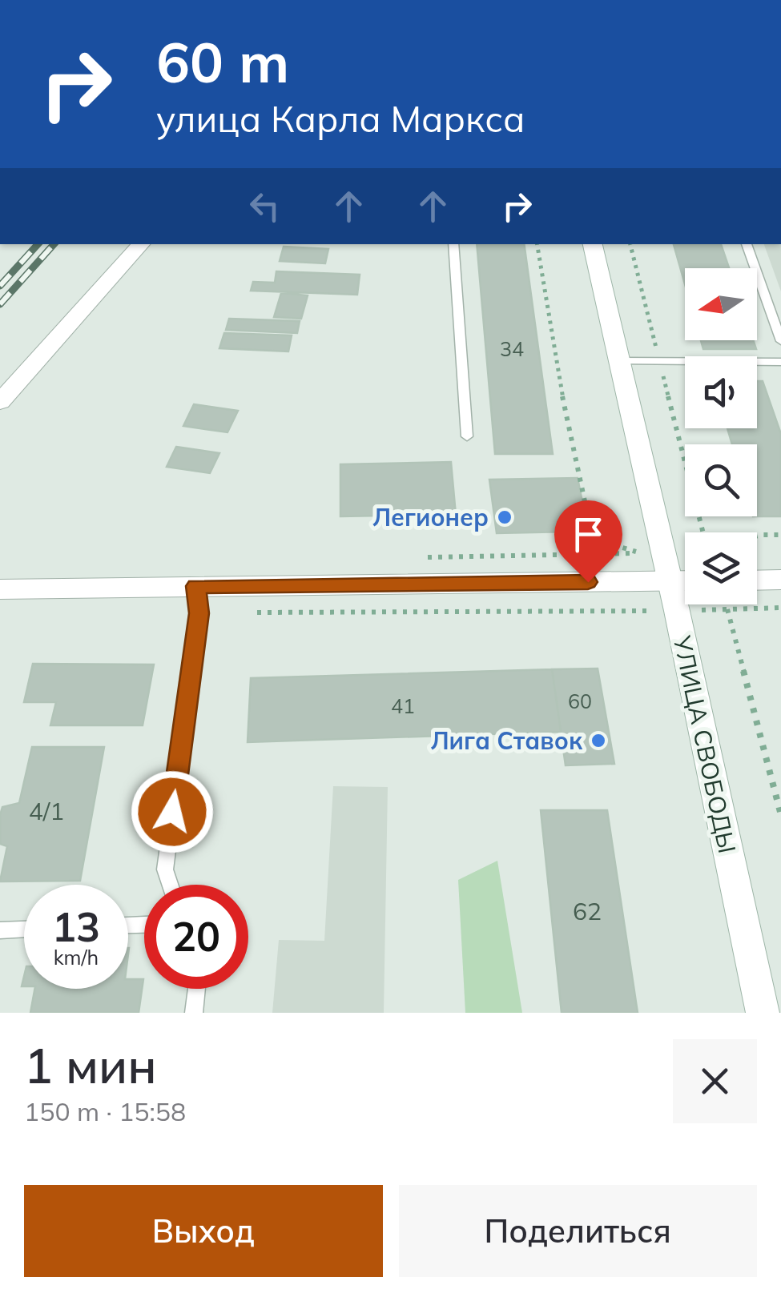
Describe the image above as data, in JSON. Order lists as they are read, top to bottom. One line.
{"streets":{"main road":["УЛИЦА СВОБОДЫ"]},"places":["Легионер","Лига Ставок"],"house_numbers":["34","60","41","4/1","62"],"north":"left","page":{"turn":["60 m","улица Карла Маркса"],"speed":"13 km/h","limit":"20","heading":["1 мин","150 m · 15:58"],"buttons":["Выход","Поделиться"]}}
